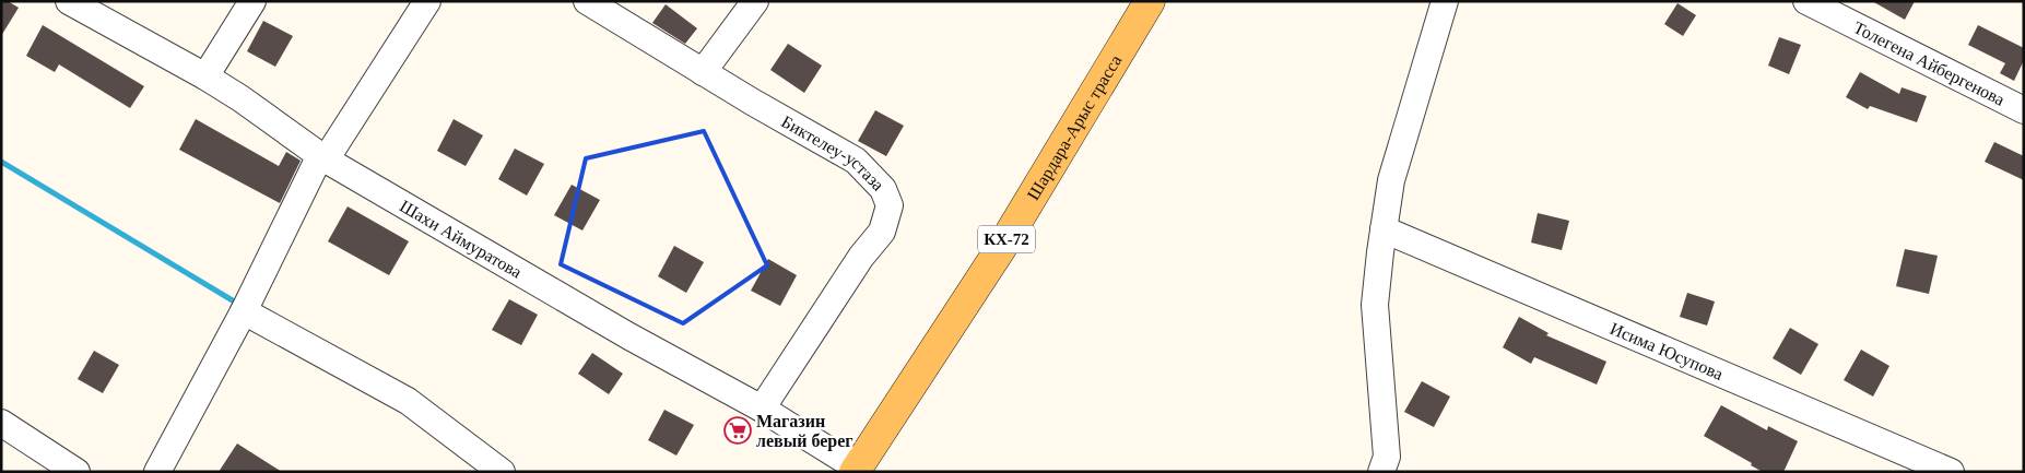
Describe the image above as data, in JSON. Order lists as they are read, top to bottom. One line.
{"streets":{"main road":["Шардара-Арыс трасса","КХ-72"],"street":["Толегена Айбергенова","Биктелеу-устаза","Шахи Аймуратова","Исима Юсупова"]},"crossings":[["Шардара-Арыс трасса","Шахи Аймуратова"],["Биктелеу-устаза","Шахи Аймуратова"]],"places":{"supermarket":["Магазин левый берег"]}}
